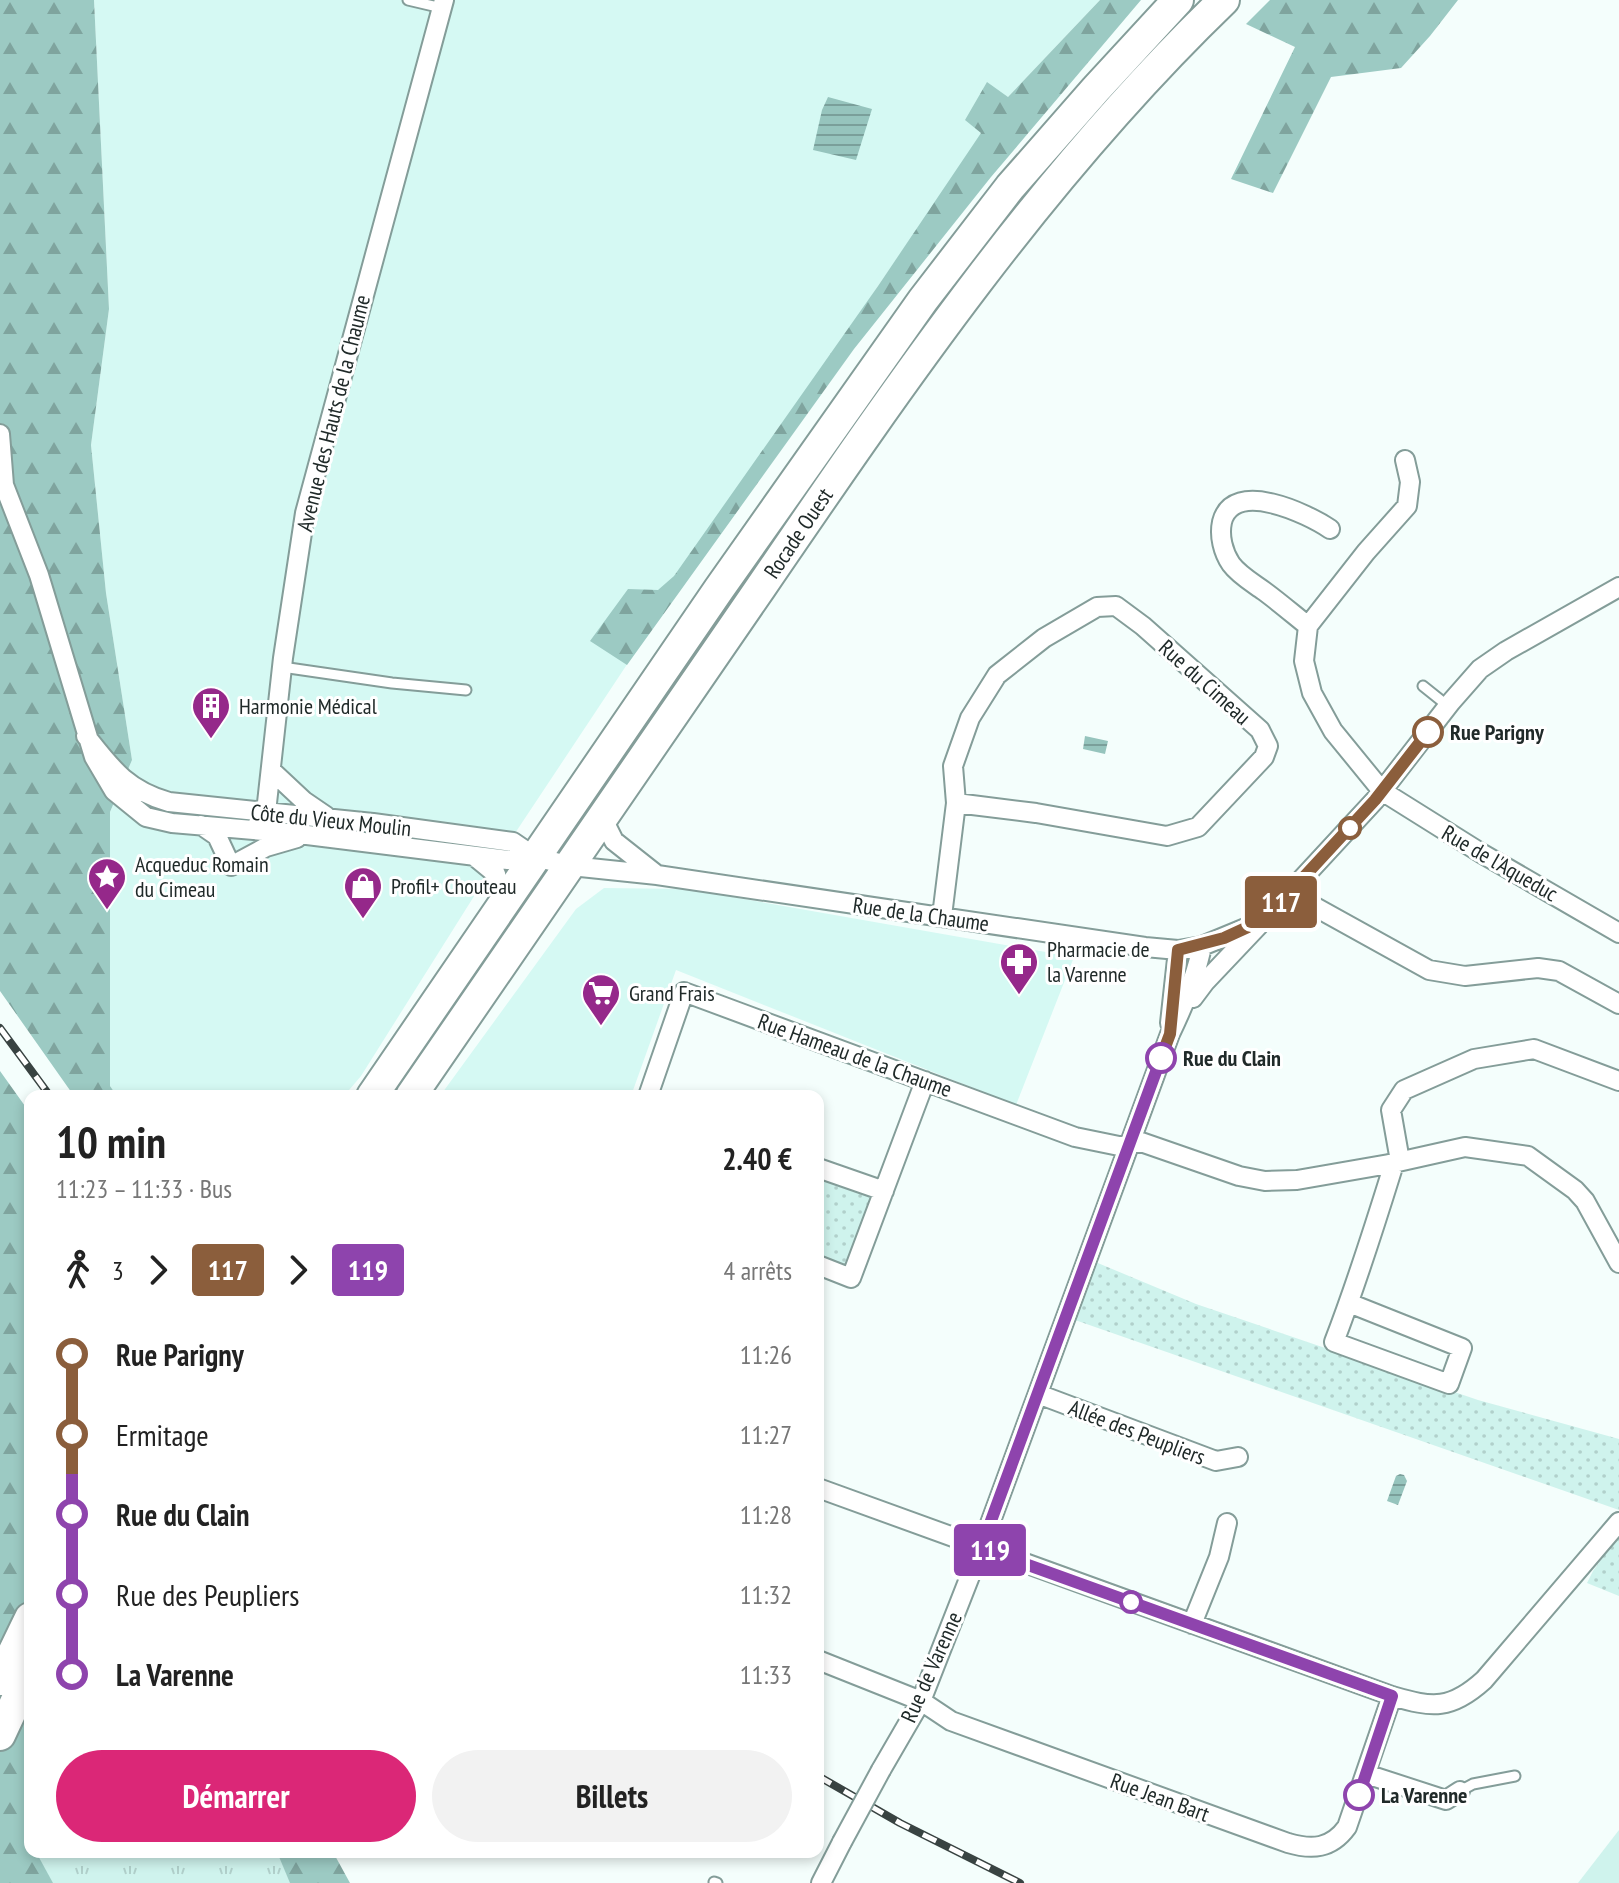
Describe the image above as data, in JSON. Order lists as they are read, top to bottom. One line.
{"streets":{"main road":["Rocade Ouest"],"street":["Avenue des Hauts de la Chaume","Rue du Cimeau","Côte du Vieux Moulin","Rue de l'Aqueduc","Rue de la Chaume","Rue Hameau de la Chaume","Allée des Peupliers","Rue de Varenne","Rue Jean Bart"]},"crossings":[["Avenue des Hauts de la Chaume","Côte du Vieux Moulin"],["Rocade Ouest","Côte du Vieux Moulin"],["Rocade Ouest","Rue de la Chaume"],["Rue du Cimeau","Rue de la Chaume"],["Côte du Vieux Moulin","Rue de la Chaume"],["Rue de l'Aqueduc","Rue de la Chaume"],["Rue de la Chaume","Rue de Varenne"],["Rue Hameau de la Chaume","Rue de Varenne"],["Allée des Peupliers","Rue de Varenne"],["Rue de Varenne","Rue Jean Bart"]],"places":{"other":["Rue Parigny","Rue du Clain","La Varenne"],"building":["Harmonie Médical"],"place":["Acqueduc Romain du Cimeau"],"shop":["Profil+ Chouteau"],"pharmacy":["Pharmacie de la Varenne"],"supermarket":["Grand Frais"]},"lines":["bus line 117","bus line 119"],"page":{"on_map":["117","119"],"heading":["10 min","11:23 – 11:33 · Bus","2.40 €"],"legs":["3","117","119","4 arrêts"],"list":[{"name":"Rue Parigny","value":"11:26"},{"name":"Ermitage","value":"11:27"},{"name":"Rue du Clain","value":"11:28"},{"name":"Rue des Peupliers","value":"11:32"},{"name":"La Varenne","value":"11:33"}],"buttons":["Démarrer","Billets"]}}
